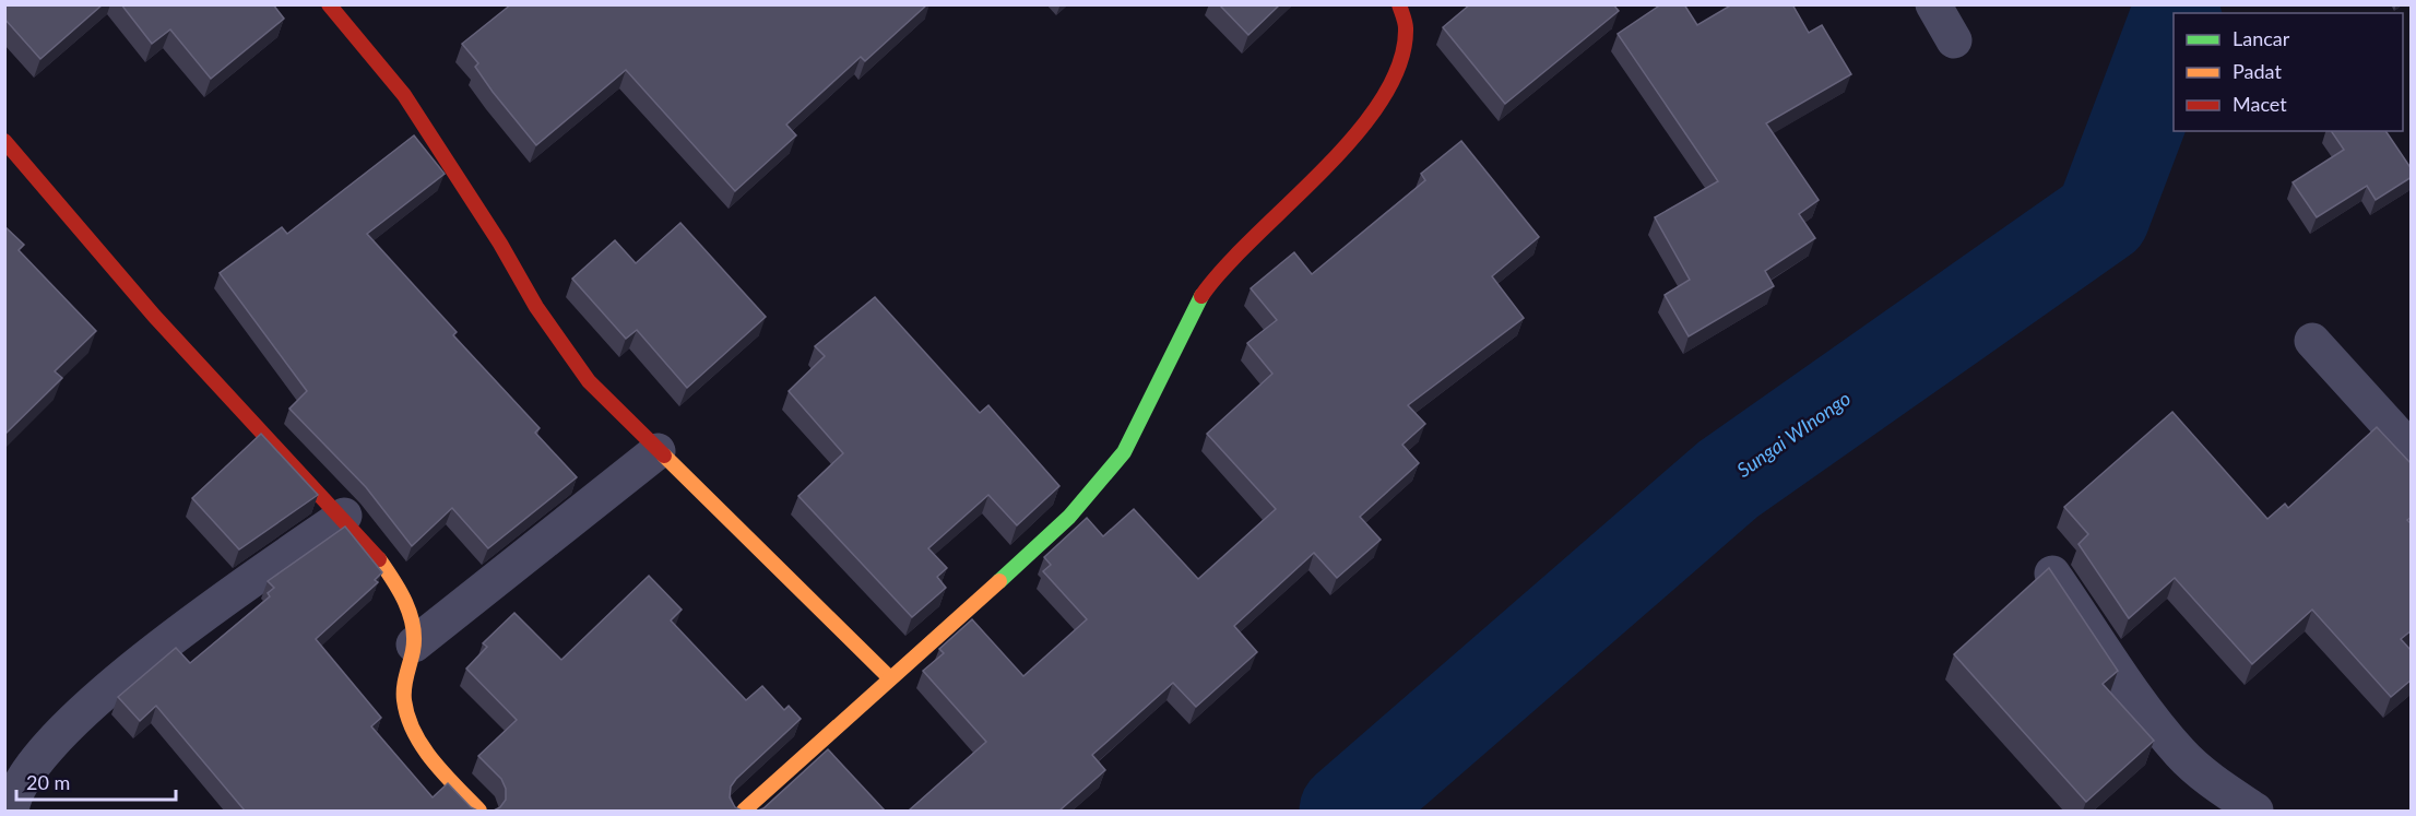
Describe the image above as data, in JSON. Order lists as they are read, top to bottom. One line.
{"water":["Sungai WInongo"],"legend":["Lancar","Padat","Macet"],"scale_bar":"20 m"}
